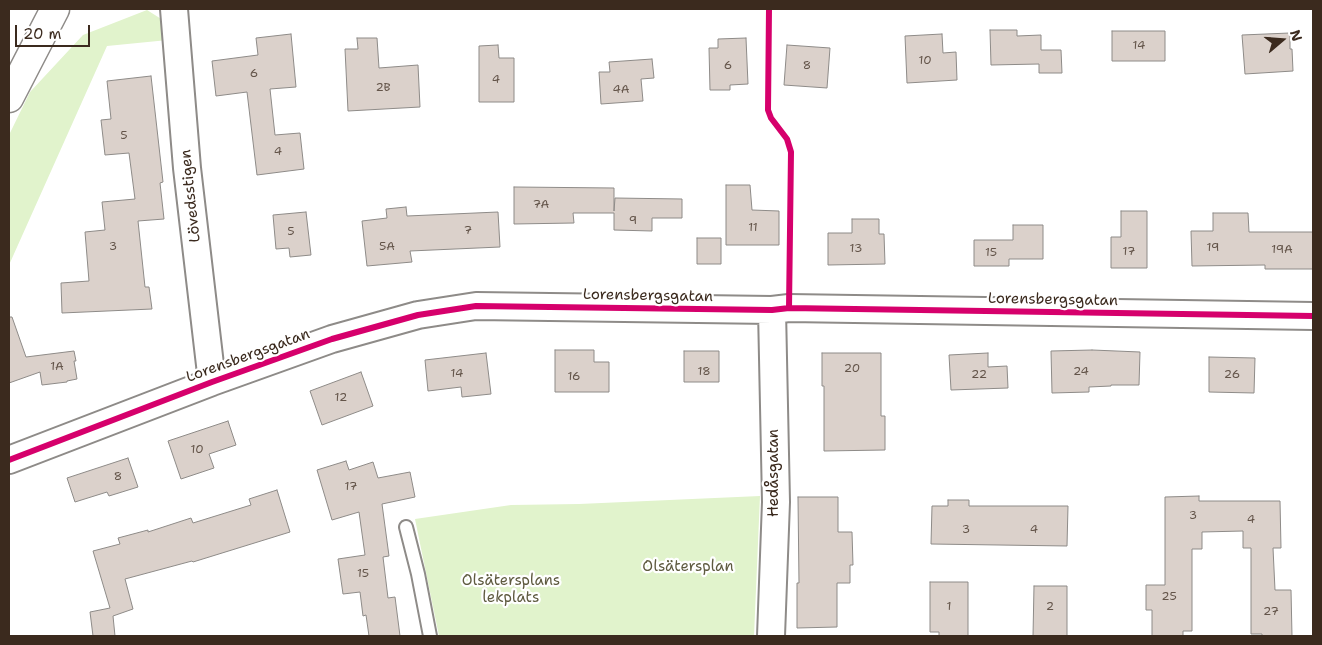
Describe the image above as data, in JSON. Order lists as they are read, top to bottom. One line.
{"streets":{"street":["Lövedsstigen","Lorensbergsgatan","Hedåsgatan"]},"crossings":[["Lövedsstigen","Lorensbergsgatan"],["Lorensbergsgatan","Hedåsgatan"]],"parks":["Olsätersplan","Olsätersplans lekplats"],"house_numbers":["14","10","6","8","6","4","2B","4A","5","4","7A","9","11","7","5","3","5A","19","13","19A","17","15","1A","20","18","24","14","22","26","16","12","10","8","17","3","4","3","4","15","25","1","2","27"],"scale_bar":"20 m","north":"right"}
